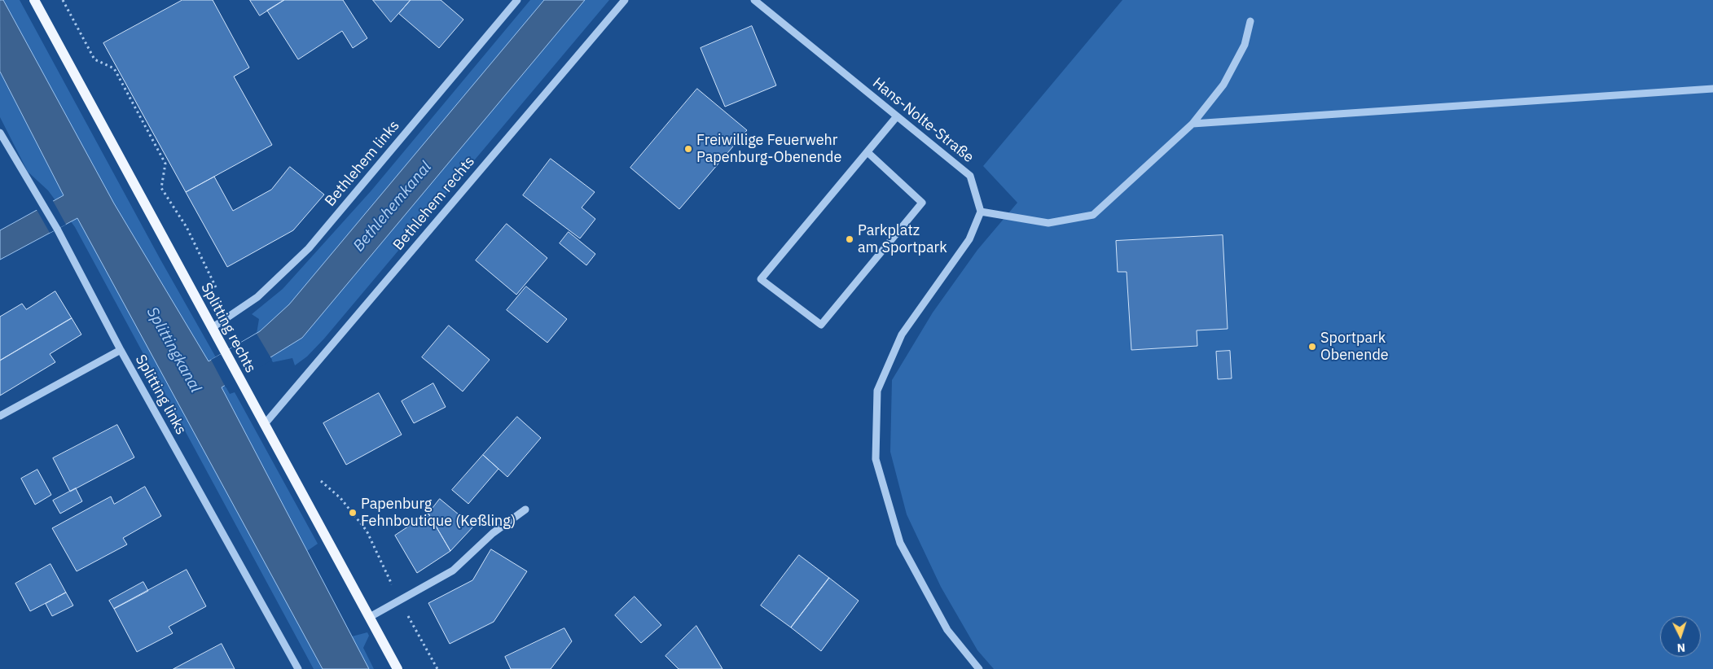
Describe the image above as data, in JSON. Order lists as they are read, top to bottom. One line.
{"streets":{"main road":["Splitting rechts"],"street":["Hans-Nolte-Straße","Bethlehem links","Bethlehem rechts","Splitting links"]},"crossings":[["Bethlehem links","Splitting rechts"],["Bethlehem rechts","Splitting rechts"]],"water":["Bethlehemkanal","Splittingkanal"],"places":["Freiwillige Feuerwehr Papenburg-Obenende","Parkplatz am Sportpark","Sportpark Obenende","Papenburg Fehnboutique (Keßling)"],"north":"bottom"}
